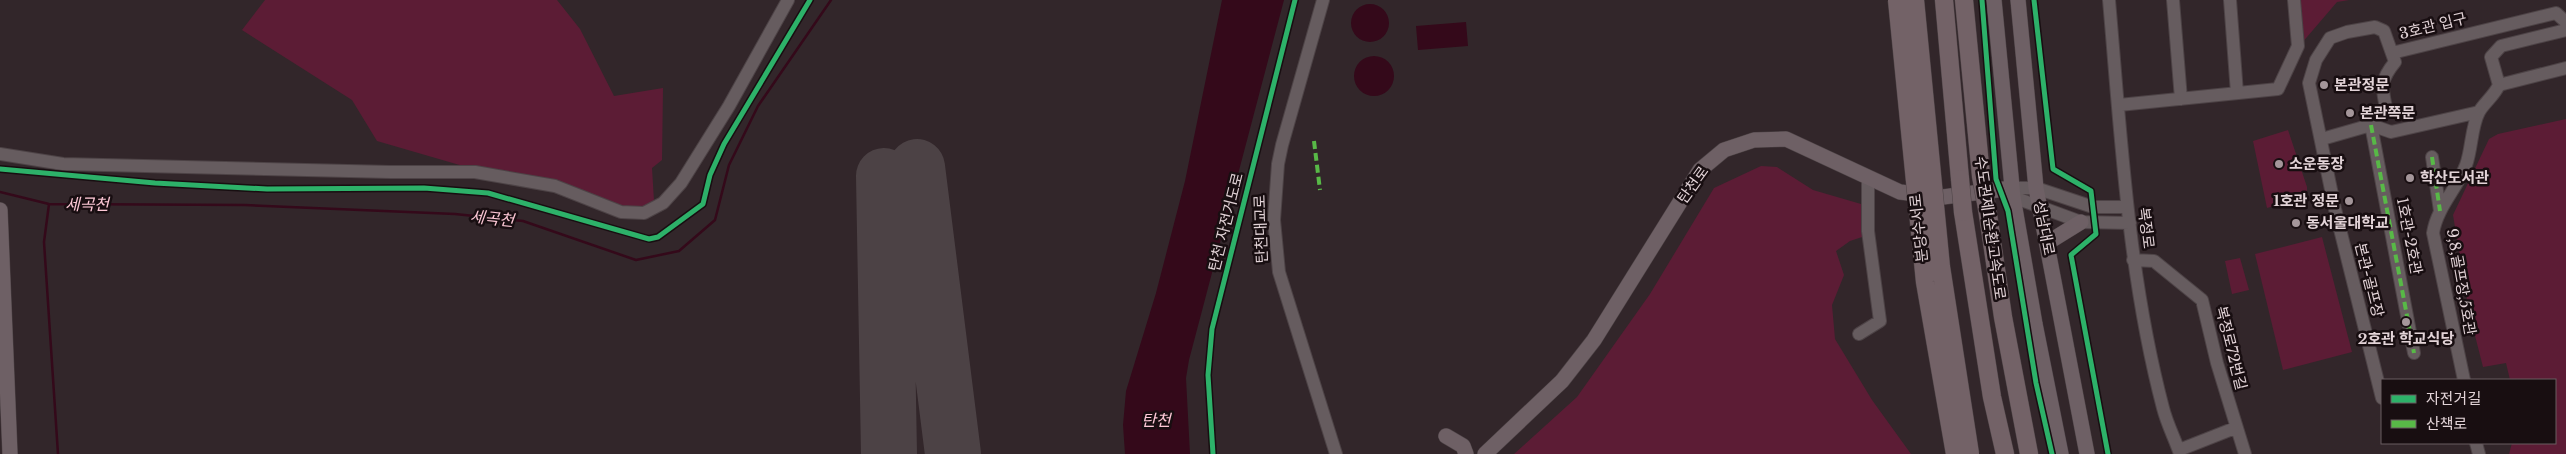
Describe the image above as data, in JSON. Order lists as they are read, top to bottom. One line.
{"streets":{"highway":["분당수서로","수도권제1순환고속도로"],"main road":["탄천로","성남대로"],"street":["3호관 입구","복정로","탄천대교로","1호관-2호관","본관-골프장","9,8,골프장,5호관","복정로72번길"],"cycle path":["탄천 자전거도로"]},"crossings":[["3호관 입구","본관-골프장"],["탄천로","성남대로"],["복정로","복정로72번길"]],"water":["세곡천","탄천"],"places":["본관정문","본관쪽문","소운동장","학산도서관","1호관 정문","동서울대학교","2호관 학교식당"],"legend":["자전거길","산책로"]}
